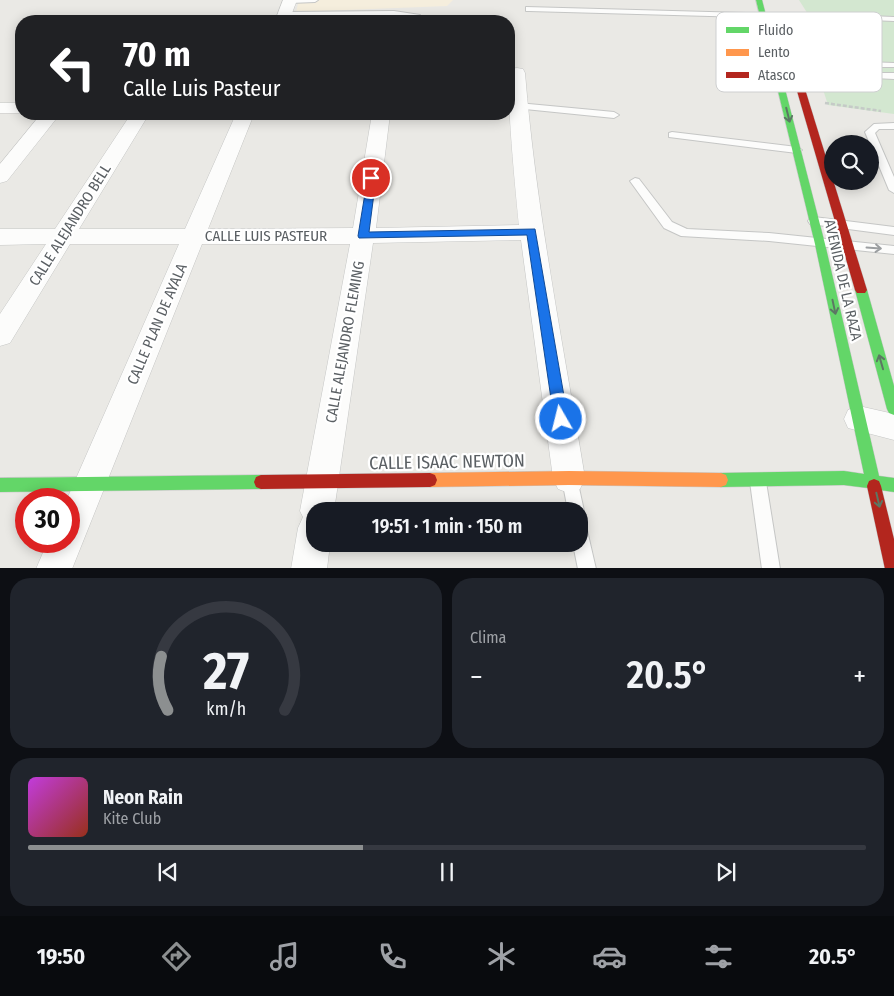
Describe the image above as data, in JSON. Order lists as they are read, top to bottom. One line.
{"streets":{"main road":["AVENIDA DE LA RAZA","CALLE ISAAC NEWTON"],"street":["CALLE ALEJANDRO BELL","CALLE LUIS PASTEUR","CALLE PLAN DE AYALA","CALLE ALEJANDRO FLEMING"]},"crossings":[["CALLE ALEJANDRO BELL","CALLE LUIS PASTEUR"],["CALLE LUIS PASTEUR","CALLE PLAN DE AYALA"],["CALLE LUIS PASTEUR","CALLE ALEJANDRO FLEMING"],["AVENIDA DE LA RAZA","CALLE ISAAC NEWTON"],["CALLE PLAN DE AYALA","CALLE ISAAC NEWTON"],["CALLE ALEJANDRO FLEMING","CALLE ISAAC NEWTON"]],"legend":["Fluido","Lento","Atasco"],"page":{"turn":["70 m","Calle Luis Pasteur"],"limit":"30","trip":"19:51 · 1 min · 150 m","tile":"Clima","heat":["−","20.5°","+"],"song":["Neon Rain","Kite Club"],"tabs":["19:50","20.5°"],"gauge":["27","km/h"]}}
